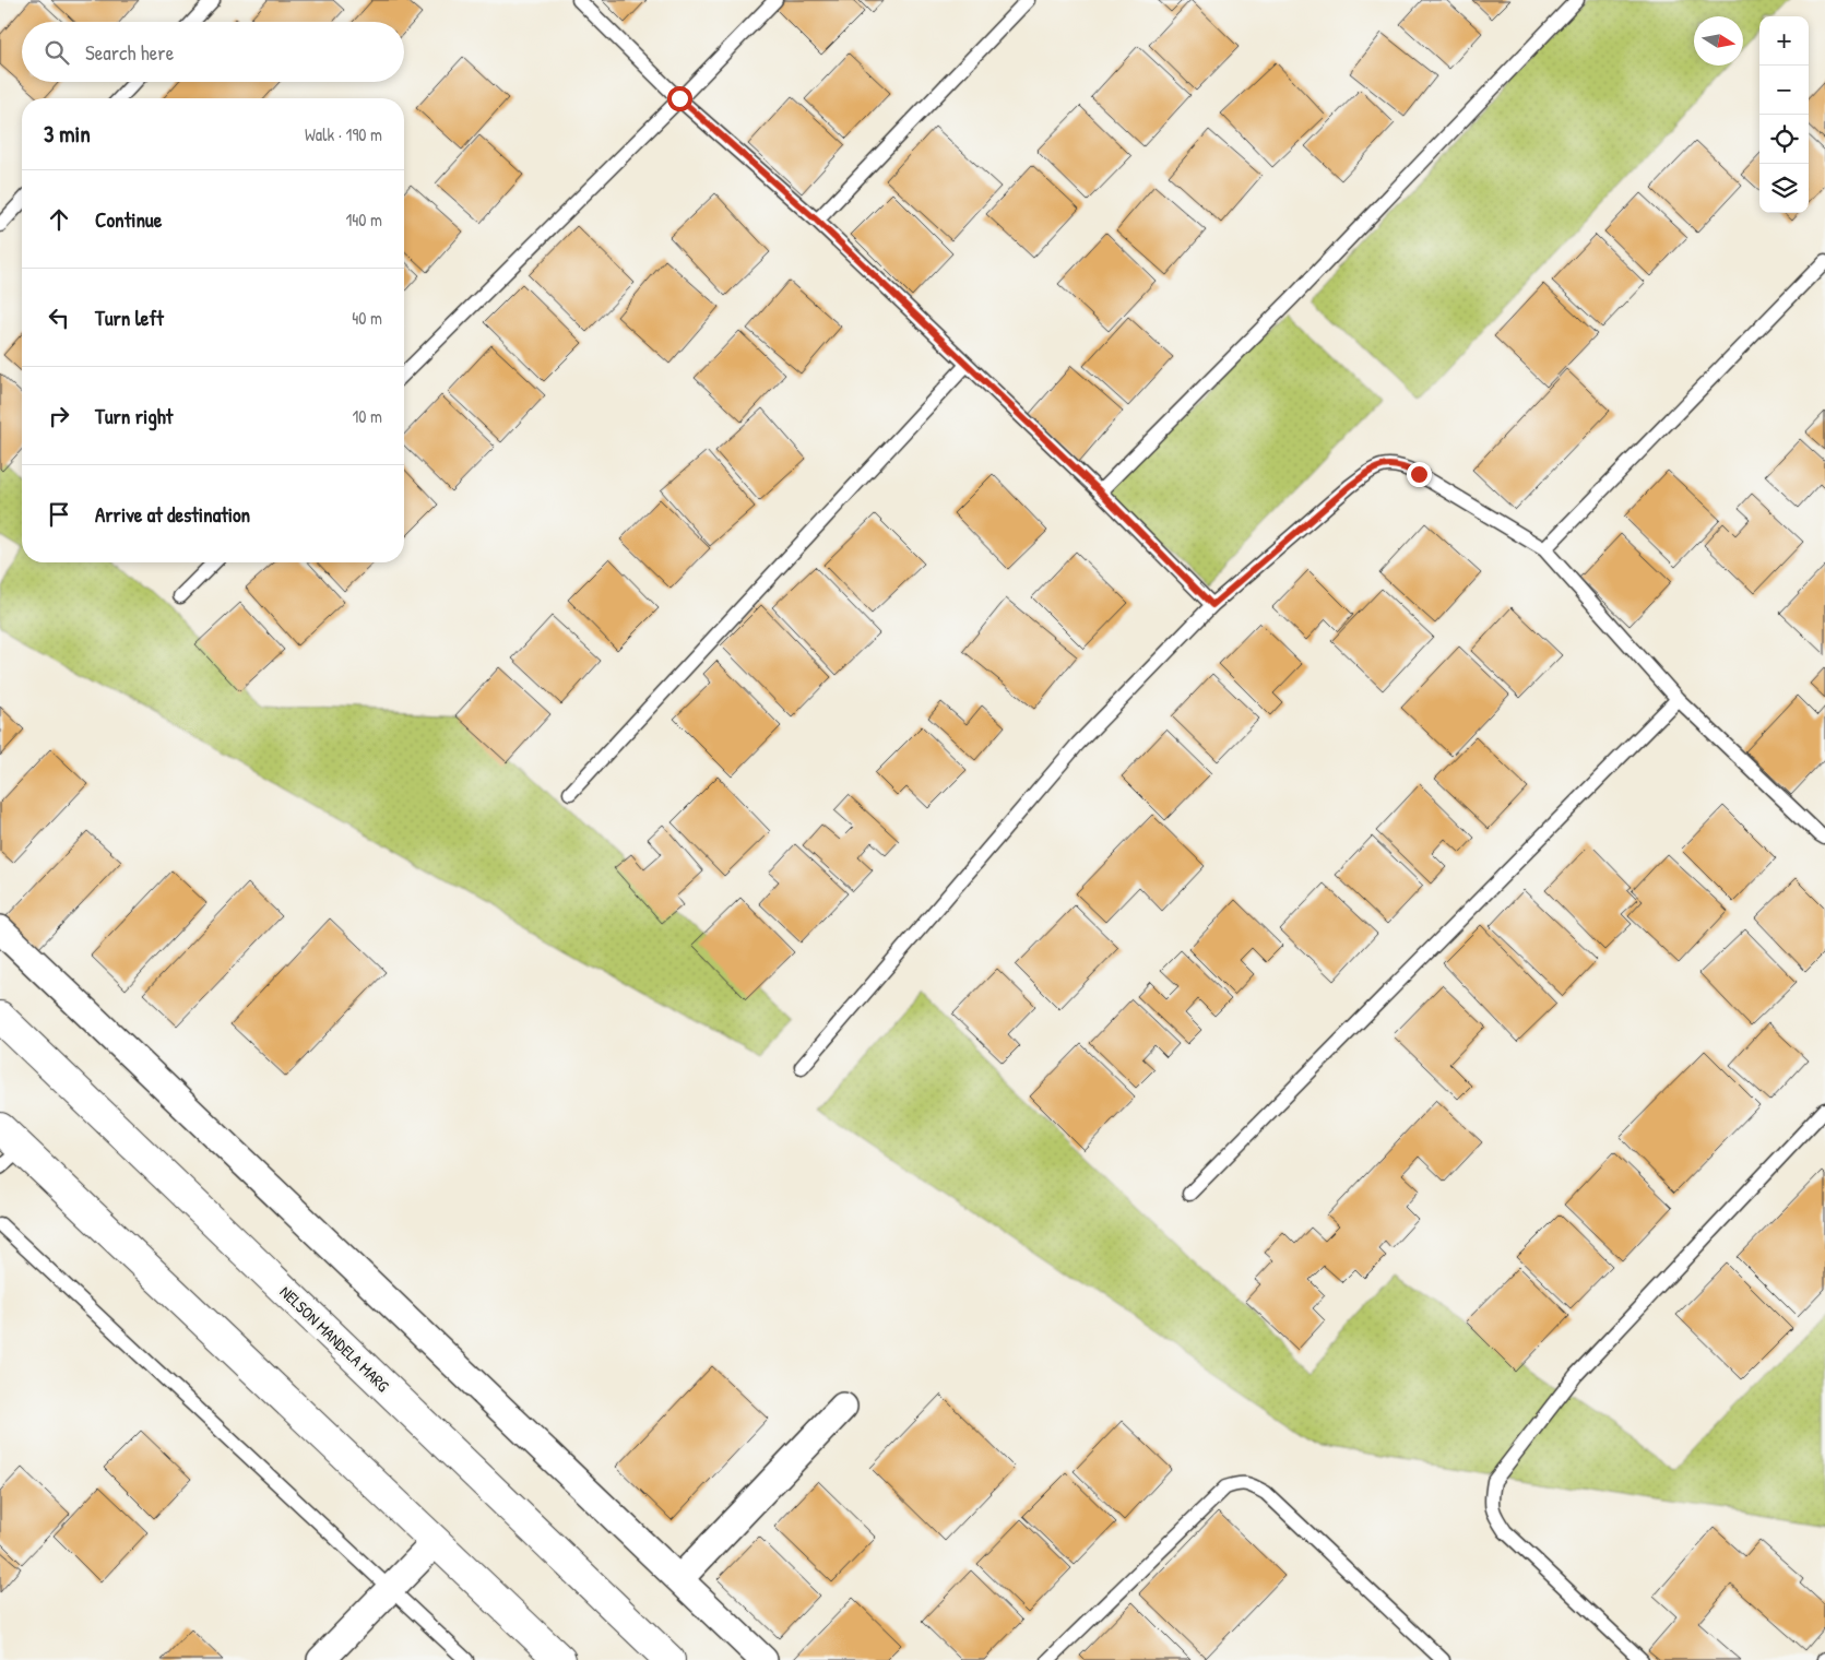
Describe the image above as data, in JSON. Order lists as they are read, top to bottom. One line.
{"streets":{"main road":["NELSON MANDELA MARG"]},"north":"right","page":{"map_buttons":["+","−"],"search":"Search here","heading":["3 min","Walk · 190 m"],"list":[["Continue","140 m"],["Turn left","40 m"],["Turn right","10 m"],"Arrive at destination"]}}
